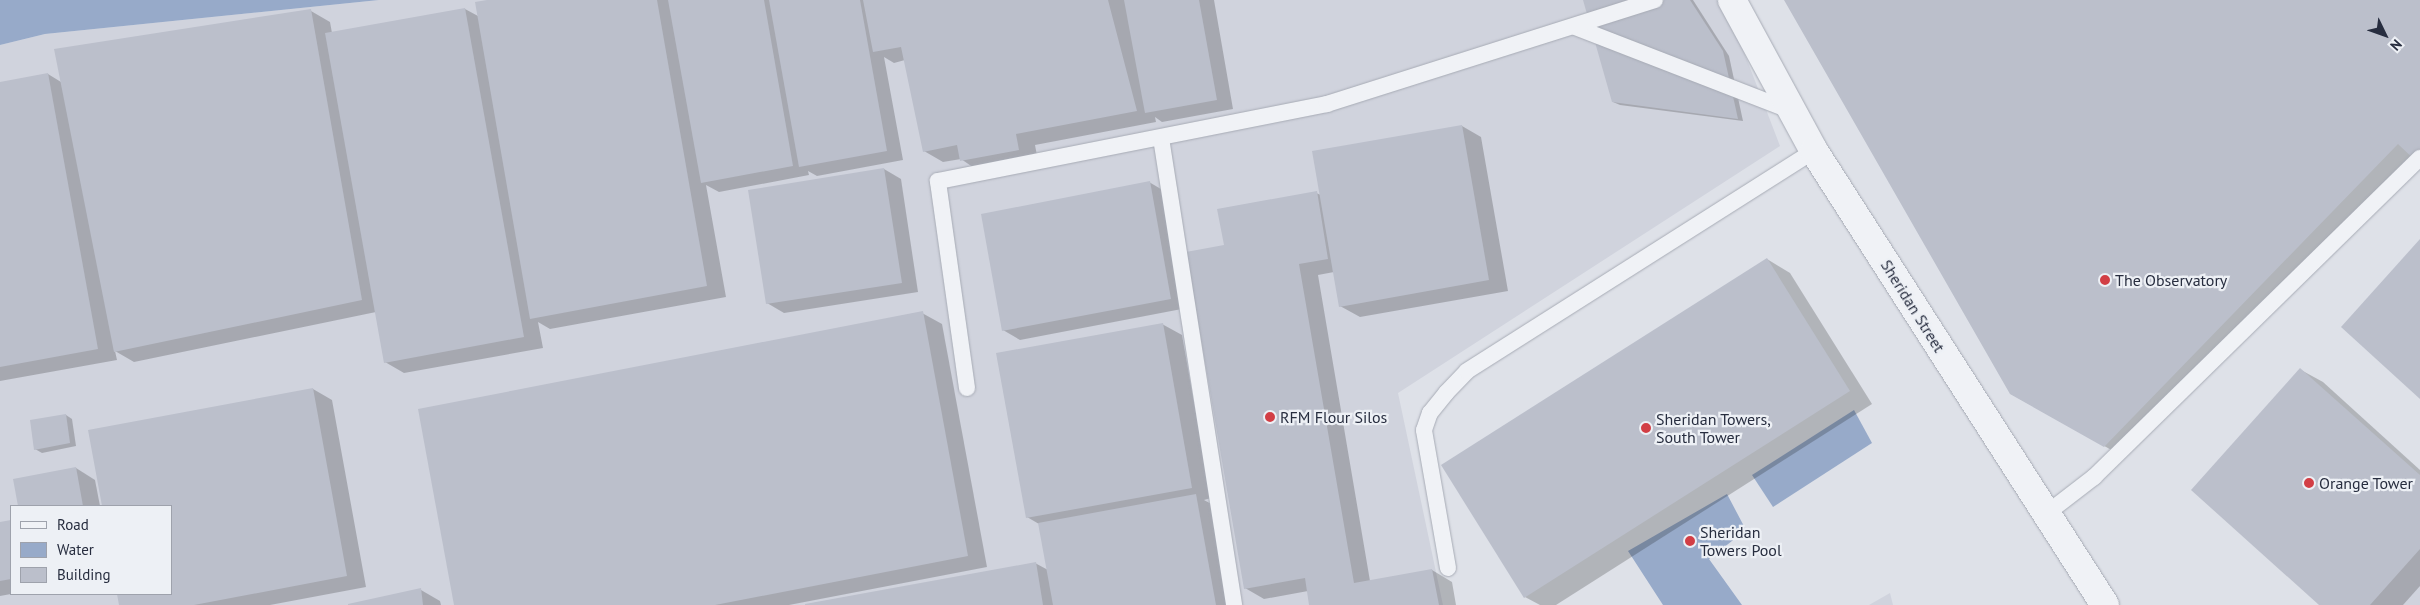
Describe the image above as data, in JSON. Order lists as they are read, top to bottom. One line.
{"streets":{"street":["Sheridan Street"]},"places":["The Observatory","RFM Flour Silos","Sheridan Towers, South Tower","Orange Tower","Sheridan Towers Pool"],"legend":["Road","Water","Building"],"north":"bottom right"}
